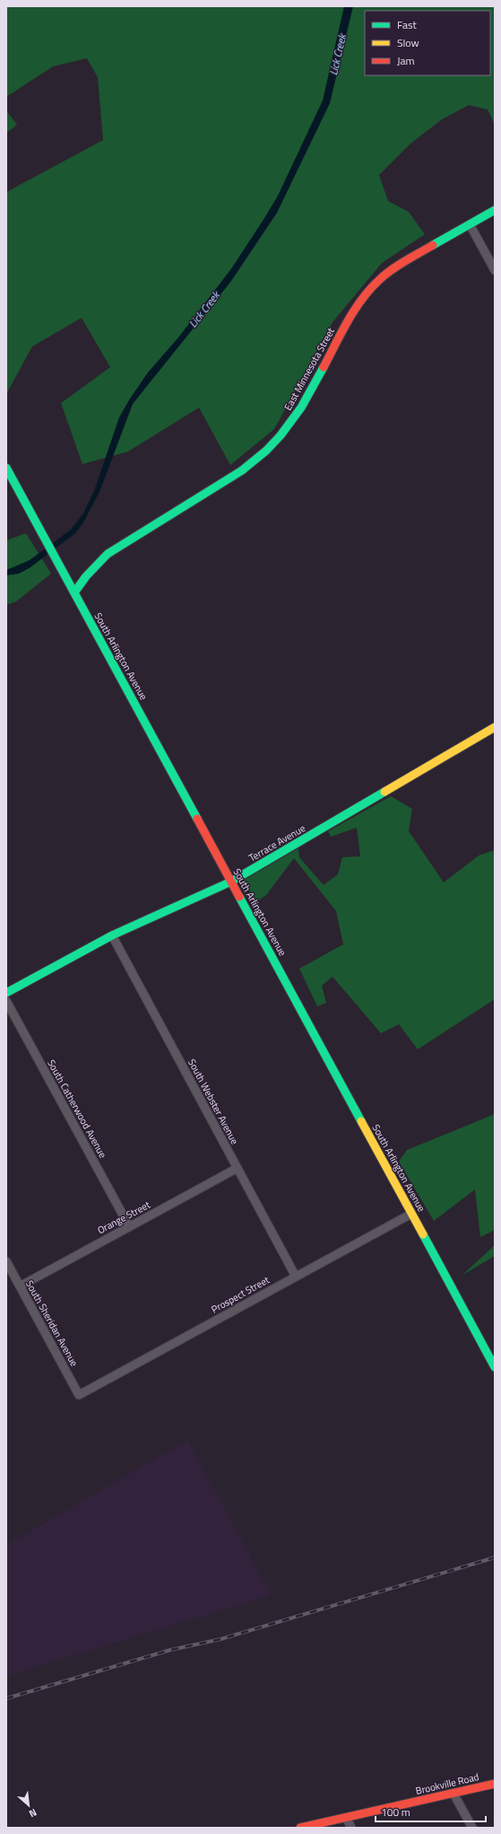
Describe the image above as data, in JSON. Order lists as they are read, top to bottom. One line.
{"streets":{"main road":["East Minnesota Street","South Arlington Avenue","Terrace Avenue","Brookville Road"],"street":["South Webster Avenue","South Catherwood Avenue","Orange Street","Prospect Street","South Sheridan Avenue"]},"crossings":[["East Minnesota Street","South Arlington Avenue"],["South Arlington Avenue","Terrace Avenue"],["South Arlington Avenue","Prospect Street"],["Terrace Avenue","South Webster Avenue"],["South Webster Avenue","Orange Street"],["South Webster Avenue","Prospect Street"],["South Catherwood Avenue","Orange Street"],["Orange Street","South Sheridan Avenue"],["Prospect Street","South Sheridan Avenue"]],"water":["Lick Creek"],"legend":["Fast","Slow","Jam"],"scale_bar":"100 m","north":"bottom right"}
